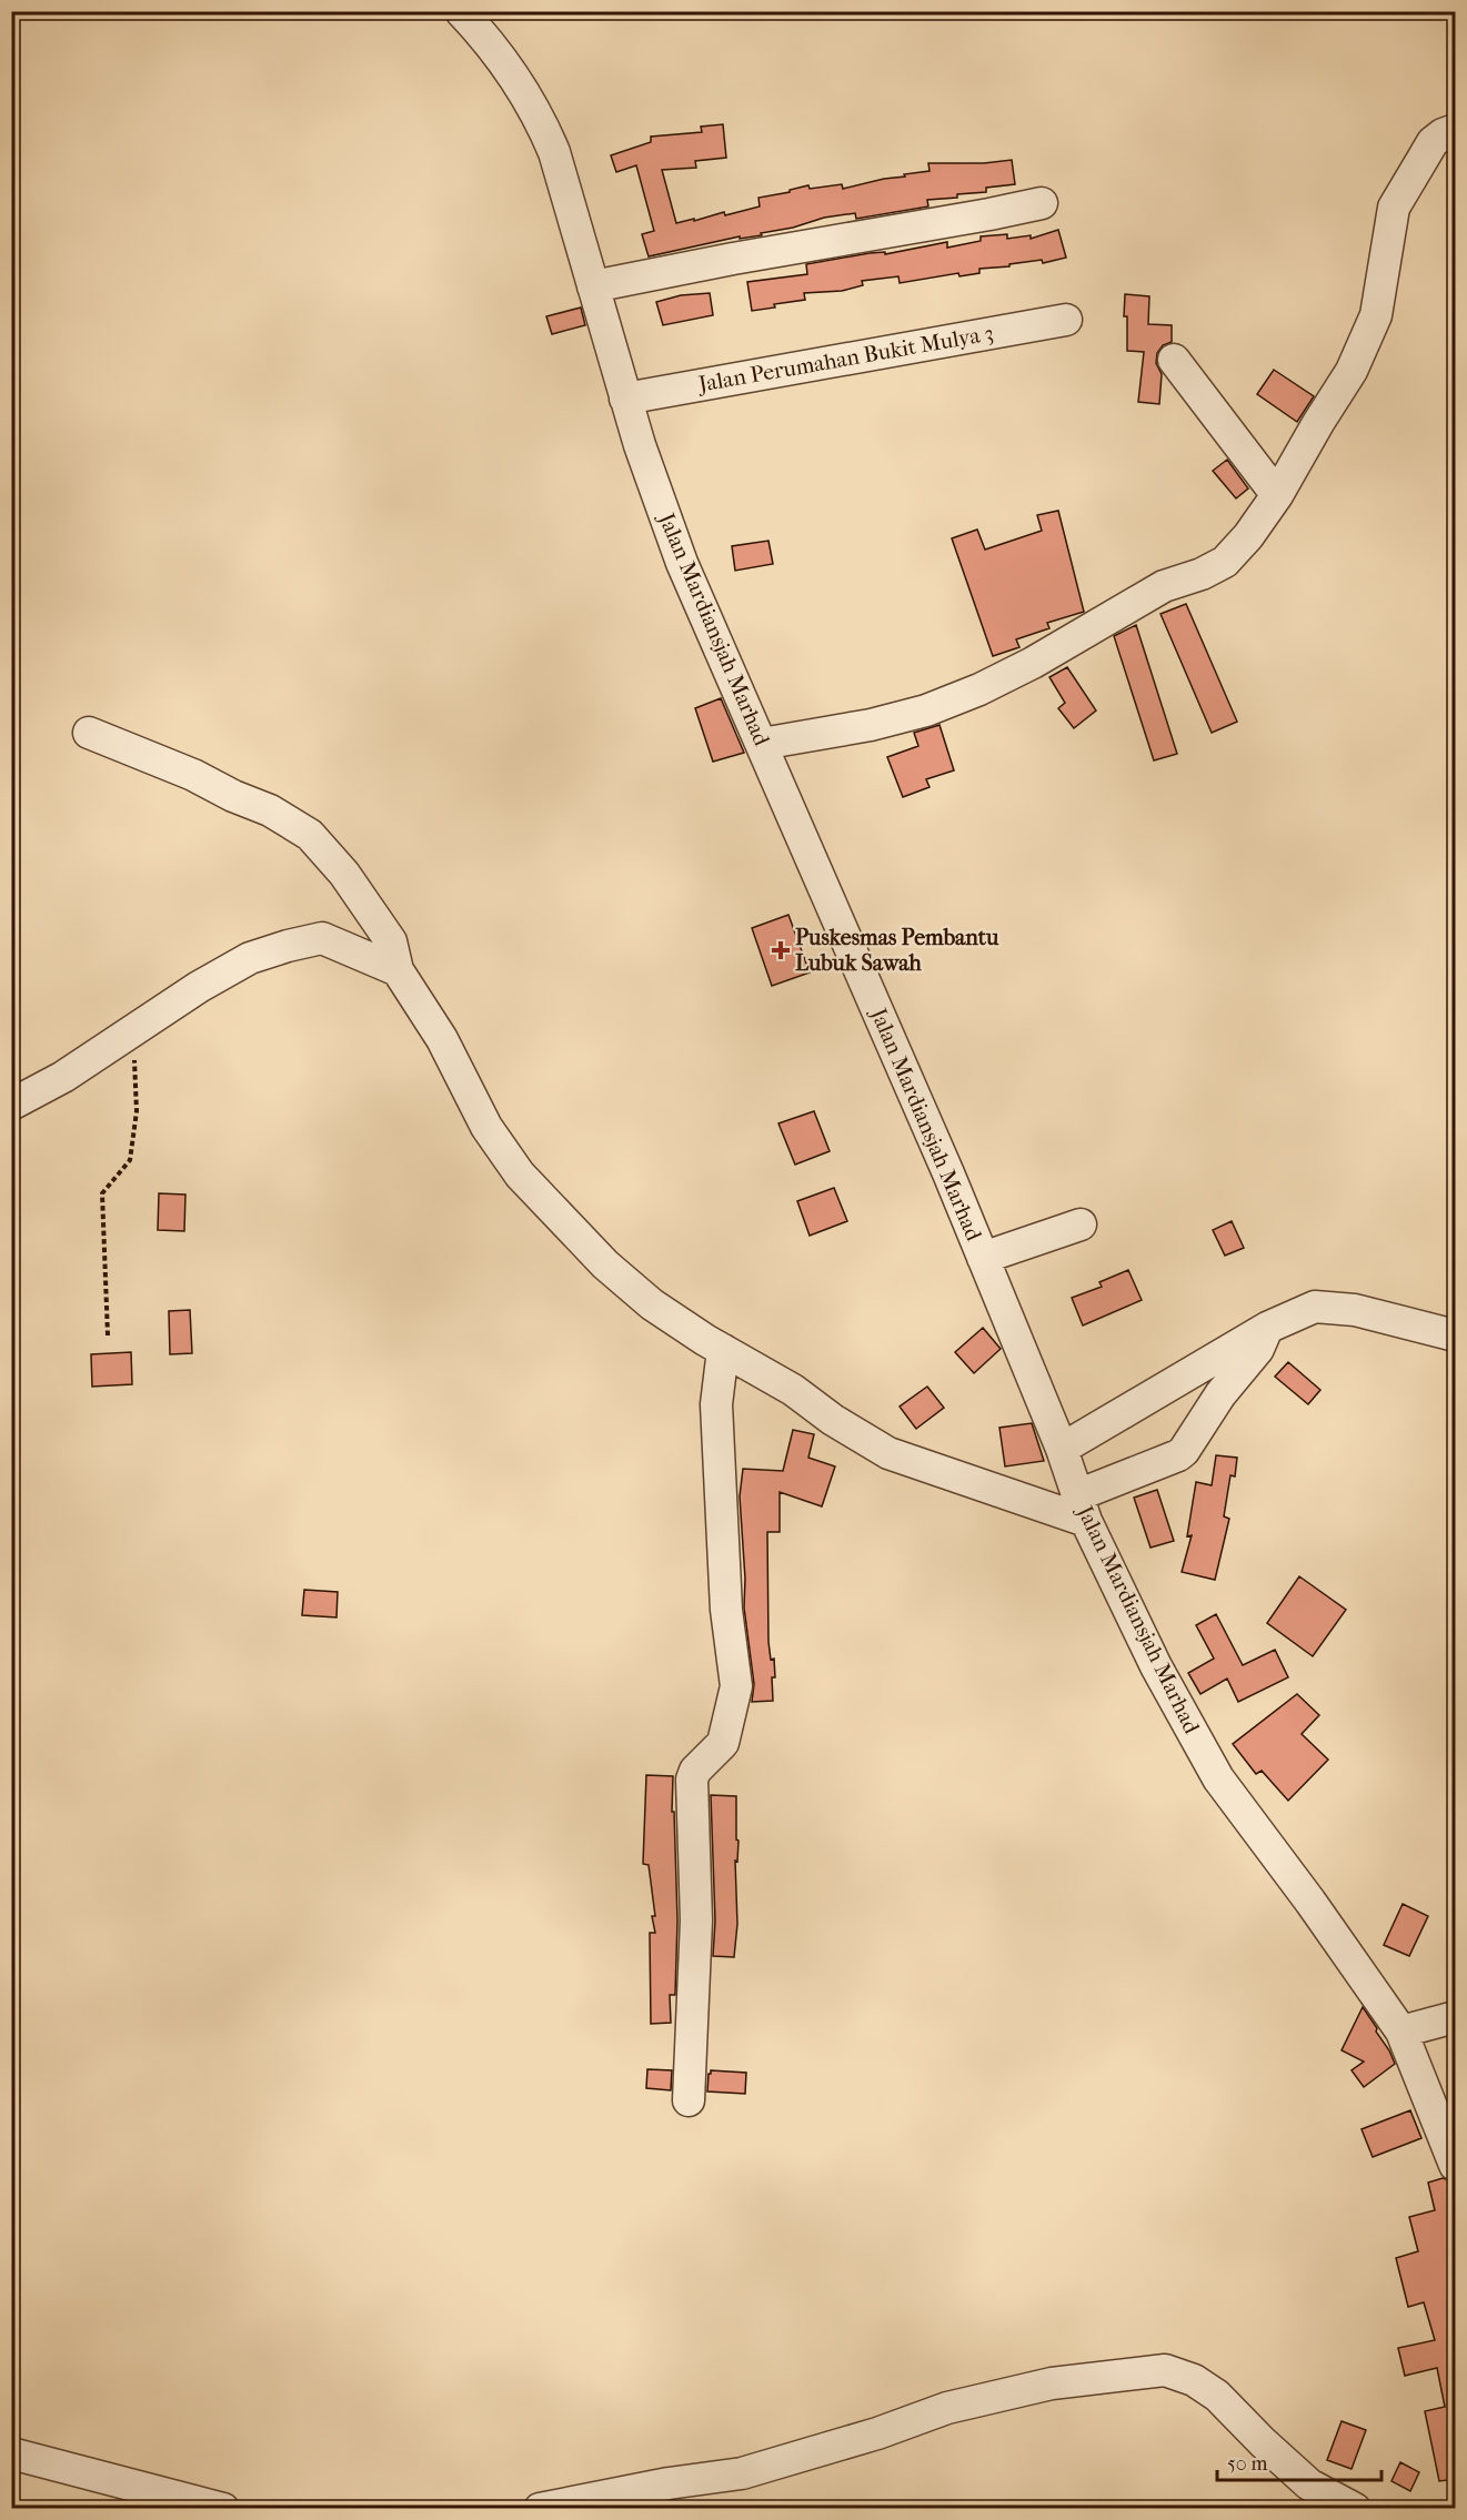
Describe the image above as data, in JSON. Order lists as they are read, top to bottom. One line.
{"streets":{"street":["Jalan Perumahan Bukit Mulya 3","Jalan Mardiansjah Marhad"]},"crossings":[["Jalan Perumahan Bukit Mulya 3","Jalan Mardiansjah Marhad"]],"places":{"health":["Puskesmas Pembantu Lubuk Sawah"]},"scale_bar":"50 m"}
